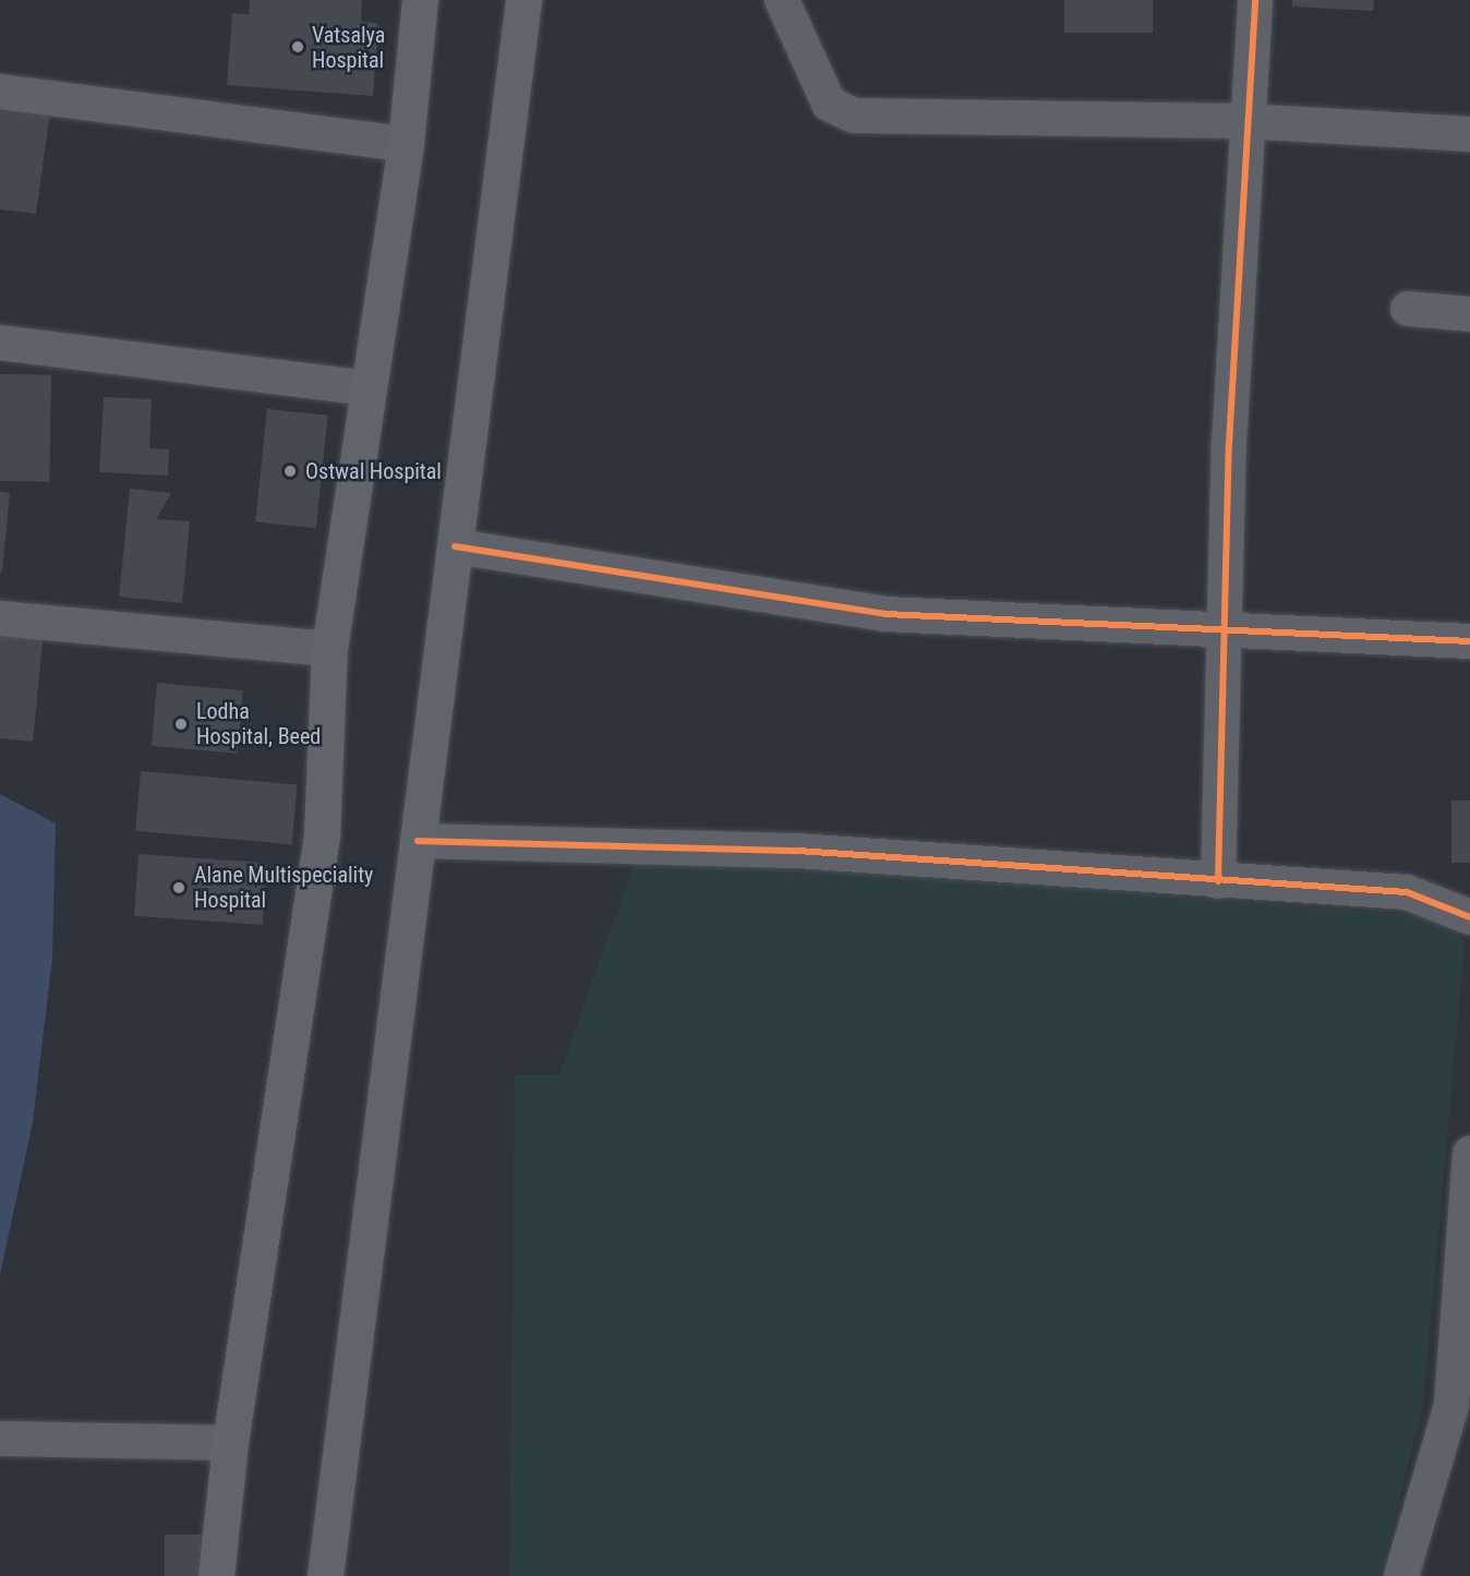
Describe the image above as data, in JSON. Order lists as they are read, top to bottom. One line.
{"places":["Vatsalya Hospital","Ostwal Hospital","Lodha Hospital, Beed","Alane Multispeciality Hospital"]}
